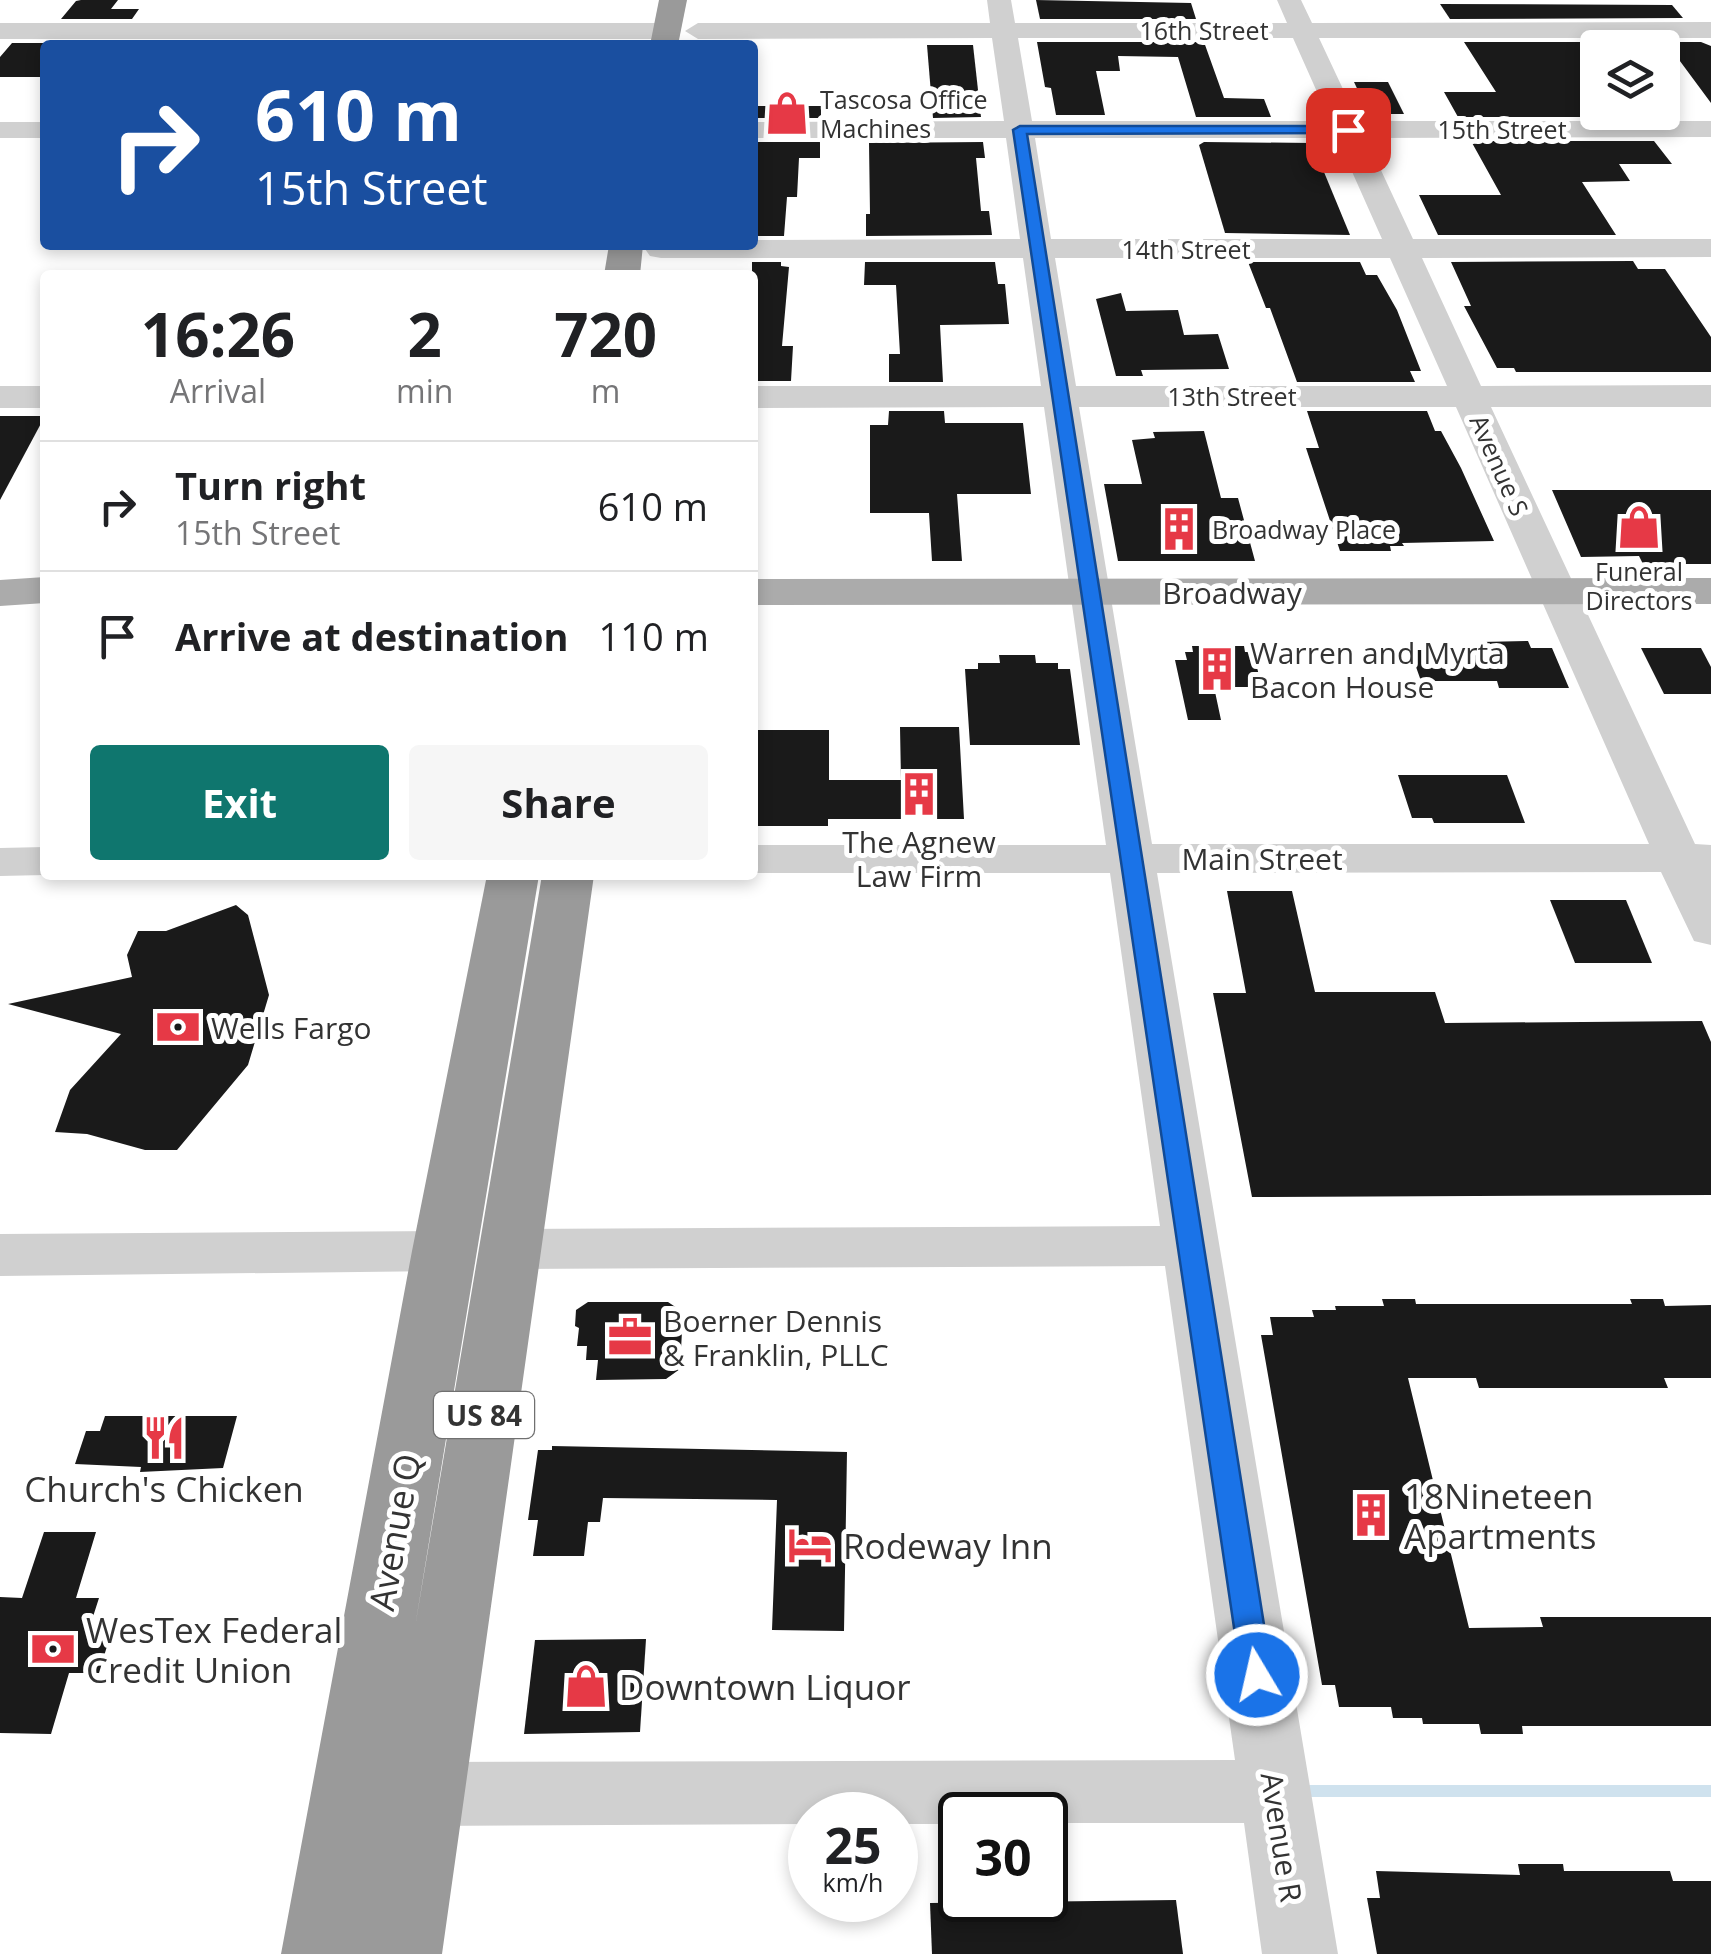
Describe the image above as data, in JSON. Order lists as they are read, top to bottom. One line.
{"streets":{"highway":["US 84","Avenue Q"],"main road":["Broadway"],"street":["16th Street","15th Street","14th Street","13th Street","Avenue S","Main Street","Avenue R"]},"crossings":[["16th Street","Avenue S"],["16th Street","Avenue R"],["15th Street","Avenue S"],["15th Street","Avenue R"],["14th Street","Avenue S"],["14th Street","Avenue R"],["13th Street","Avenue S"],["13th Street","Avenue R"],["Avenue S","Broadway"],["Avenue S","Main Street"],["Broadway","Avenue R"],["Main Street","Avenue R"]],"places":{"shop":["Tascosa Office Machines","Funeral Directors","Downtown Liquor"],"building":["Broadway Place","Warren and Myrta Bacon House","The Agnew Law Firm","18Nineteen Apartments"],"bank":["Wells Fargo","WesTex Federal Credit Union"],"office":["Boerner Dennis & Franklin, PLLC"],"restaurant":["Church's Chicken"],"hotel":["Rodeway Inn"]},"page":{"turn":["610 m","15th Street"],"eta":["16:26","Arrival","2","min","720","m"],"list":[{"name":"Turn right","note":"15th Street","value":"610 m"},{"name":"Arrive at destination","value":"110 m"}],"buttons":["Exit","Share"],"speed":"25 km/h","limit":"30"}}
